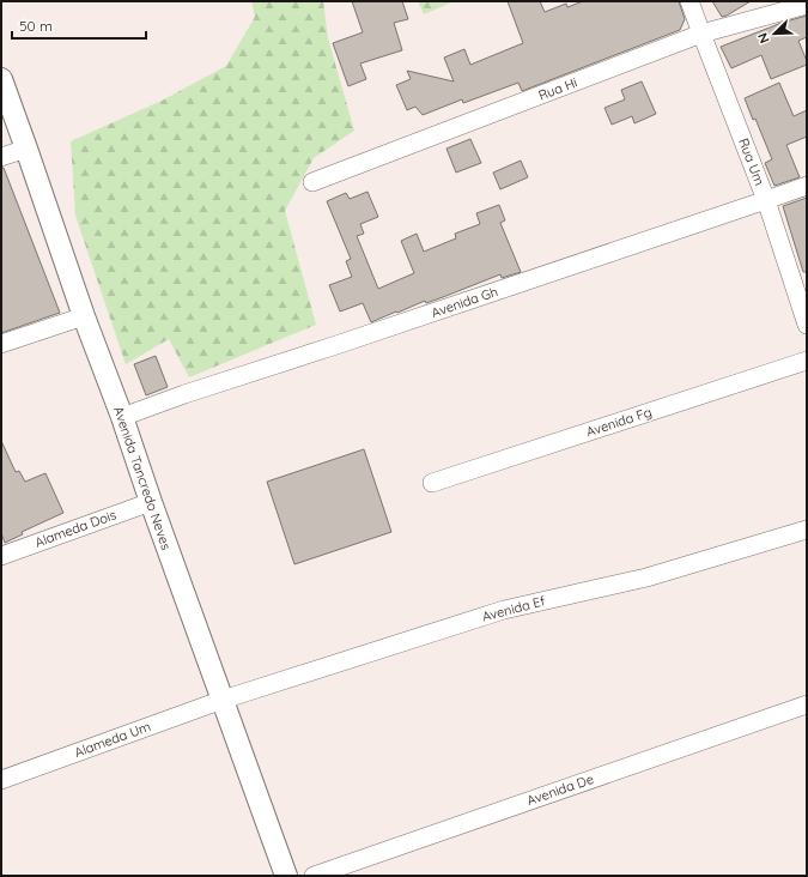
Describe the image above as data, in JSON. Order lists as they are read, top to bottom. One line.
{"streets":{"street":["Rua Hi","Rua Um","Avenida Gh","Avenida Fg","Avenida Tancredo Neves","Alameda Dois","Avenida Ef","Alameda Um","Avenida De"]},"crossings":[["Rua Hi","Rua Um"],["Rua Um","Avenida Gh"],["Avenida Gh","Avenida Tancredo Neves"],["Avenida Tancredo Neves","Alameda Dois"],["Avenida Tancredo Neves","Avenida Ef"],["Avenida Tancredo Neves","Alameda Um"],["Avenida Ef","Alameda Um"]],"scale_bar":"50 m","north":"bottom left"}
